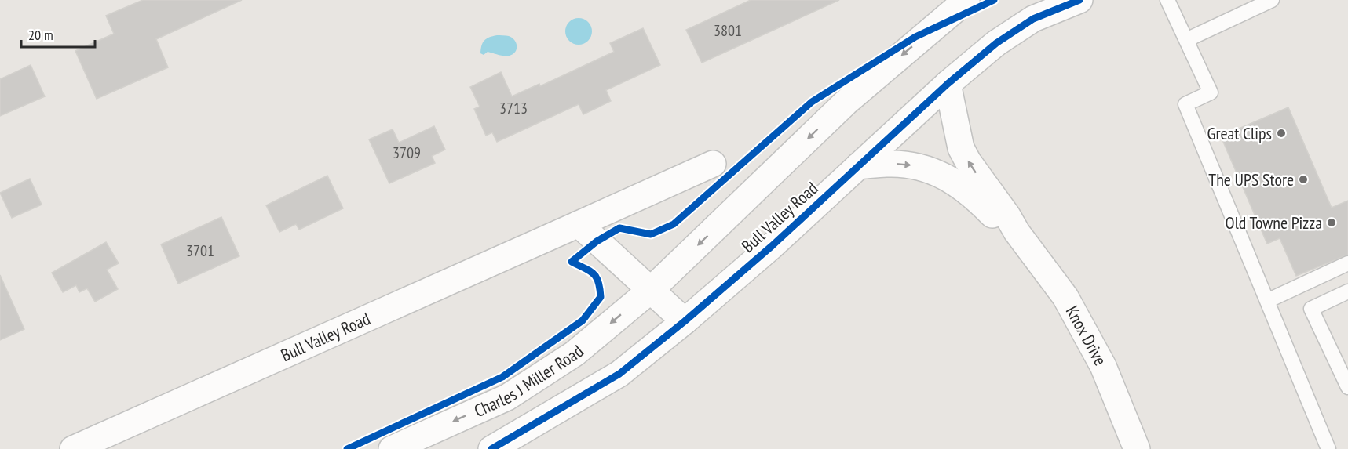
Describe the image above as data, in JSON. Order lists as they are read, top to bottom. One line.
{"streets":{"street":["Bull Valley Road","Knox Drive","Charles J Miller Road"]},"crossings":[["Bull Valley Road","Knox Drive"],["Bull Valley Road","Charles J Miller Road"]],"one_way":["Charles J Miller Road"],"places":["Great Clips","The UPS Store","Old Towne Pizza"],"house_numbers":["3801","3713","3709","3701"],"scale_bar":"20 m"}
